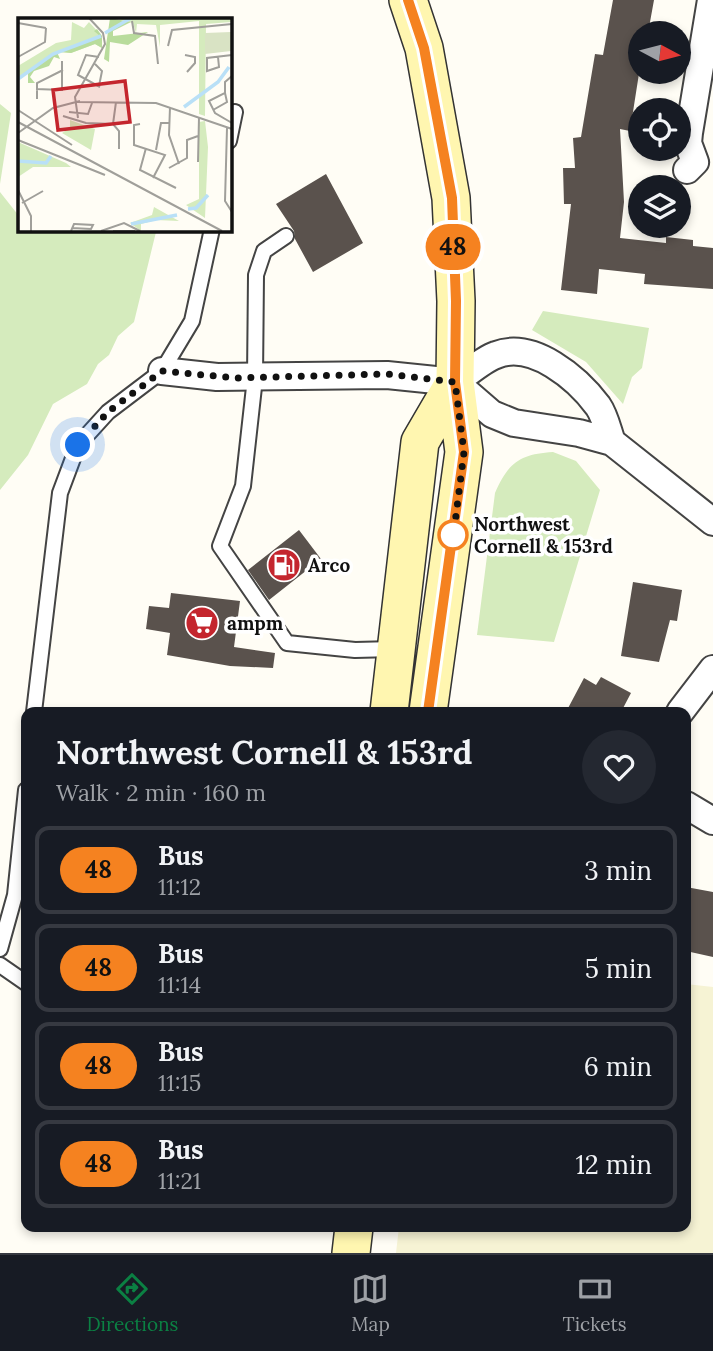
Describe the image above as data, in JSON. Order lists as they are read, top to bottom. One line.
{"places":{"other":["Northwest Cornell & 153rd"],"fuel station":["Arco"],"supermarket":["ampm"]},"lines":["bus line 48"],"north":"right","page":{"on_map":"48","heading":["Northwest Cornell & 153rd","Walk · 2 min · 160 m"],"list":[{"mark":"48","name":"Bus","note":"11:12","value":"3 min"},{"mark":"48","name":"Bus","note":"11:14","value":"5 min"},{"mark":"48","name":"Bus","note":"11:15","value":"6 min"},{"mark":"48","name":"Bus","note":"11:21","value":"12 min"}],"tabs":["Directions","Map","Tickets"]}}
